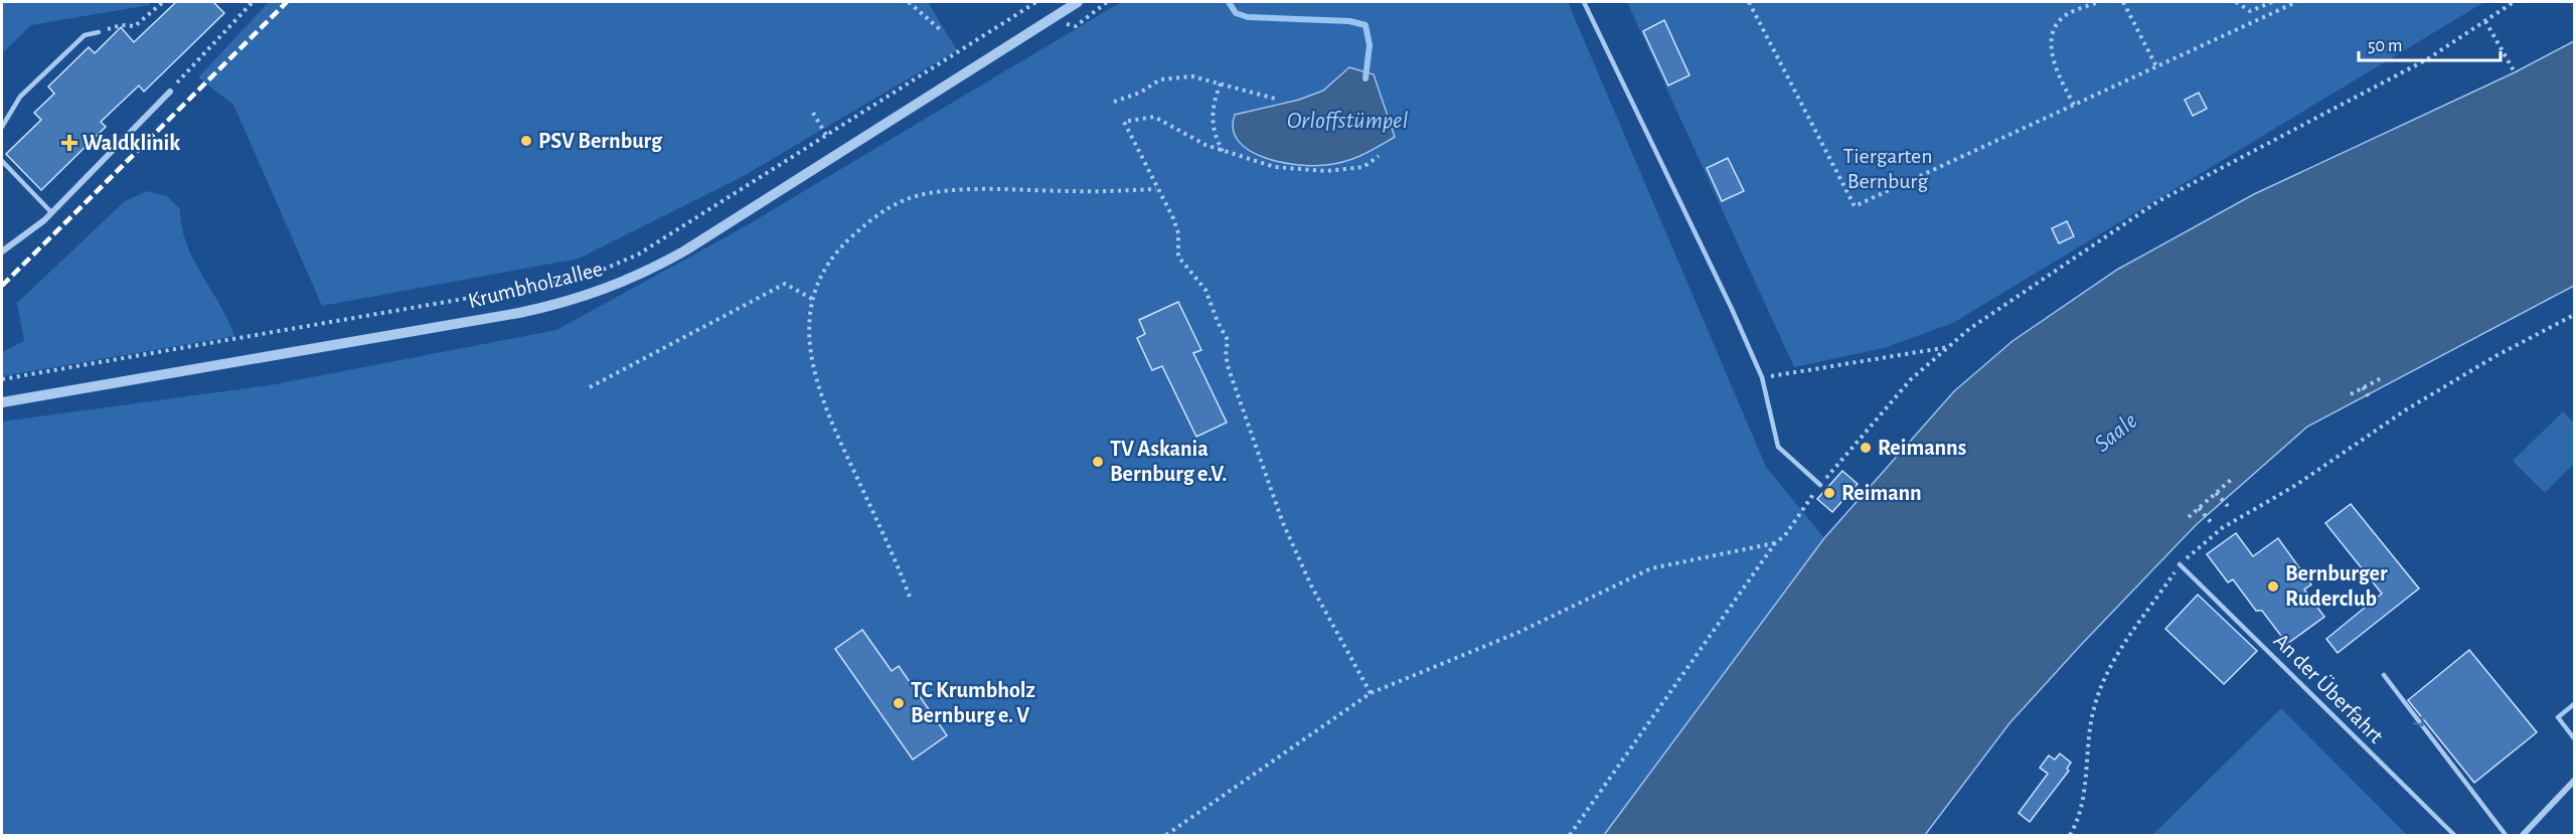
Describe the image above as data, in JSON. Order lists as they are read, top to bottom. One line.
{"streets":{"street":["Krumbholzallee"],"lane":["An der Überfahrt"]},"water":["Orloffstümpel","Saale"],"parks":["Tiergarten Bernburg"],"places":{"other":["PSV Bernburg","Reimanns","TV Askania Bernburg e.V.","Reimann","Bernburger Ruderclub","TC Krumbholz Bernburg e. V"],"health":["Waldklinik"]},"scale_bar":"50 m"}
